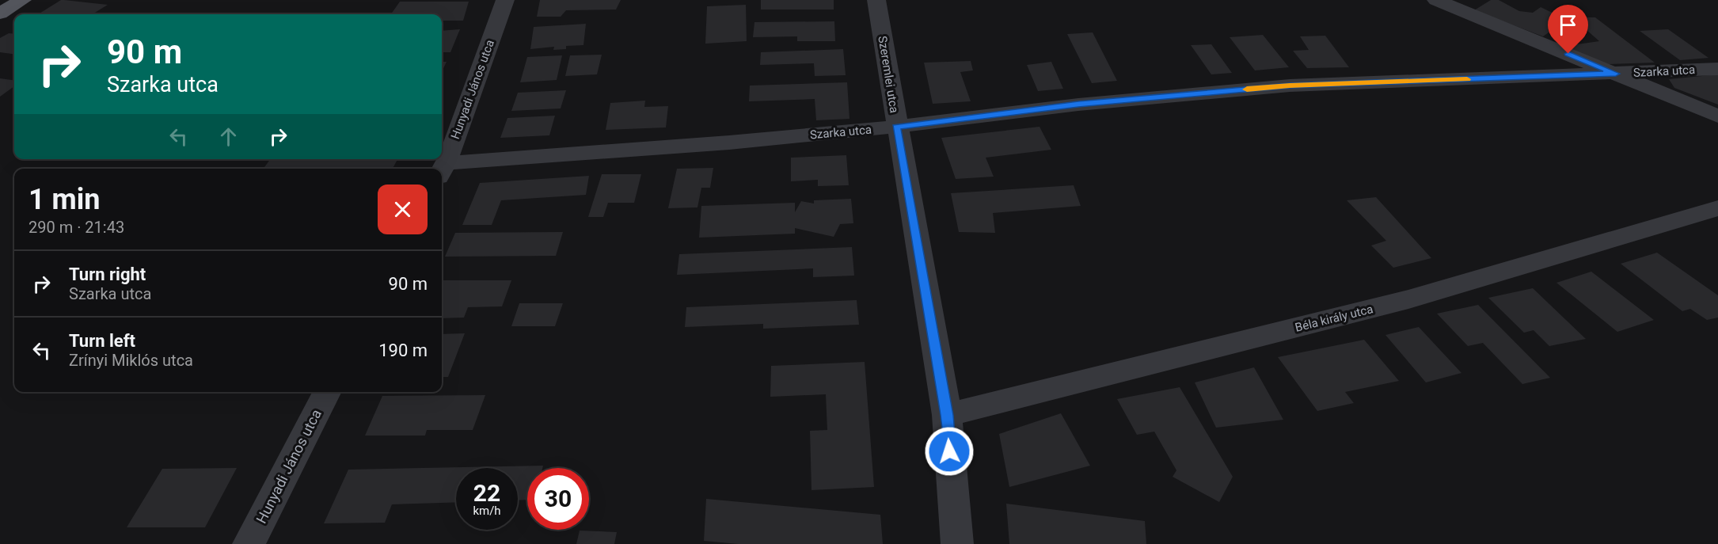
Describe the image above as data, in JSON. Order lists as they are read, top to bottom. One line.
{"streets":{"street":["Szarka utca","Szeremlei utca","Hunyadi János utca","Béla király utca"]},"crossings":[["Szarka utca","Szeremlei utca"],["Szarka utca","Hunyadi János utca"],["Szeremlei utca","Béla király utca"]],"page":{"turn":["90 m","Szarka utca"],"heading":["1 min","290 m · 21:43"],"list":[{"name":"Turn right","note":"Szarka utca","value":"90 m"},{"name":"Turn left","note":"Zrínyi Miklós utca","value":"190 m"}],"speed":"22 km/h","limit":"30"}}
